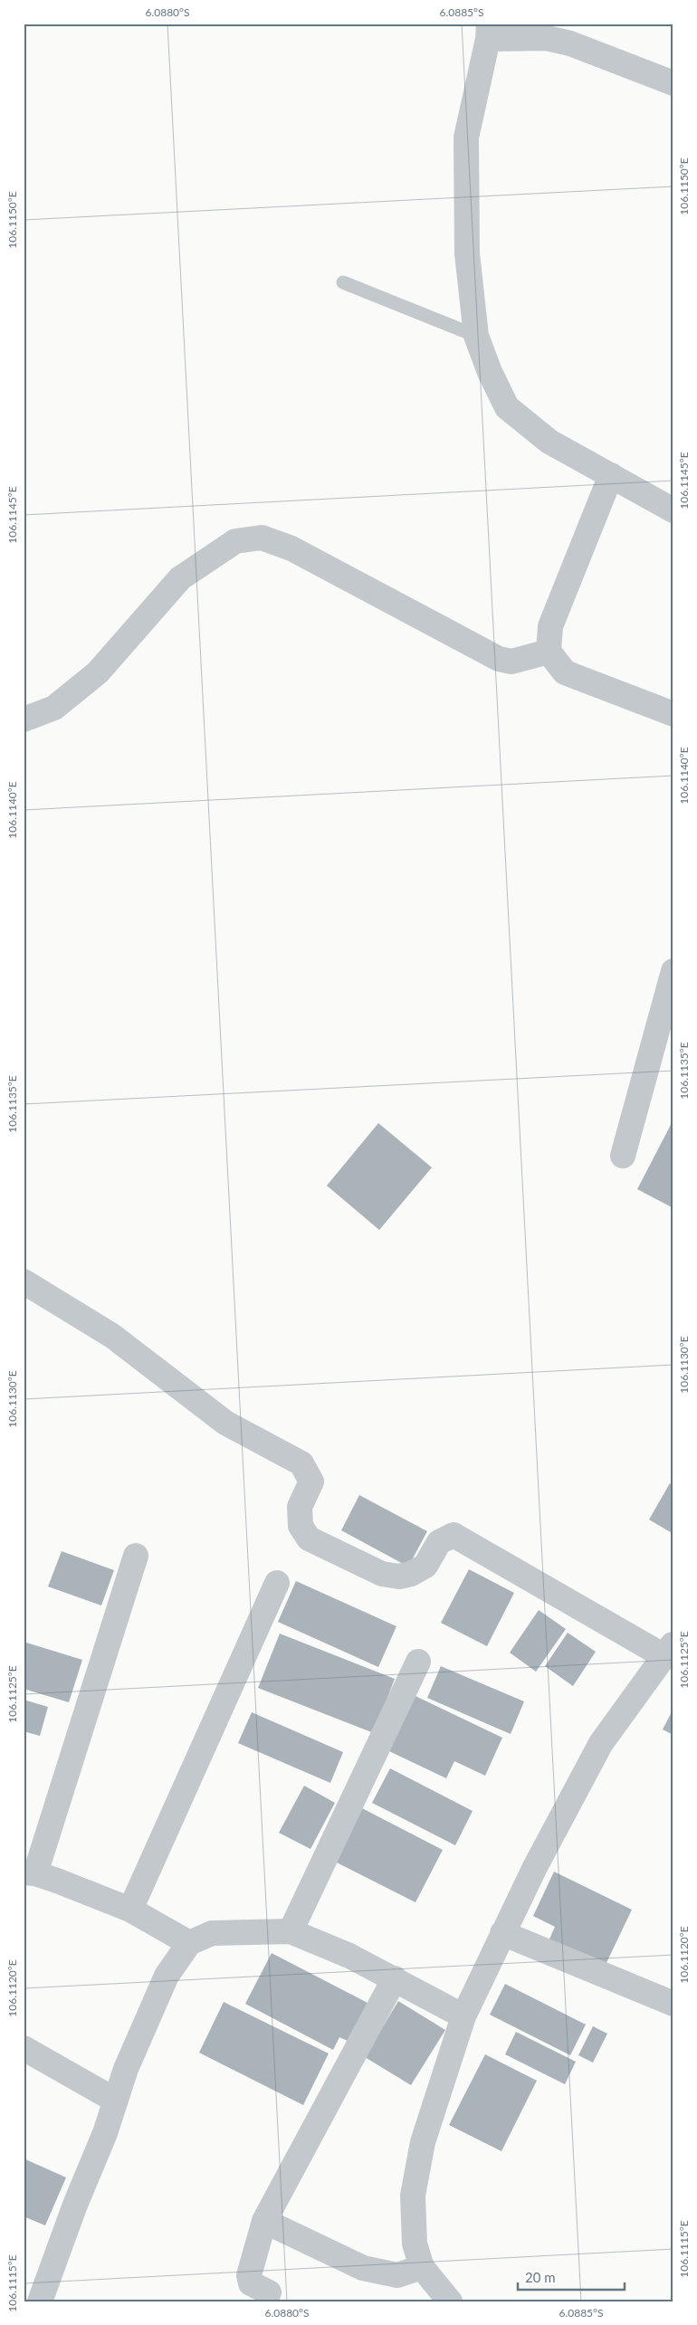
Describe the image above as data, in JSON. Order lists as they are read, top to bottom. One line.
{"scale_bar":"20 m","coordinates":["6.0880°S","6.0885°S","106.1150°E","106.1145°E","106.1140°E","106.1135°E","106.1130°E","106.1125°E","106.1120°E","106.1115°E"]}
